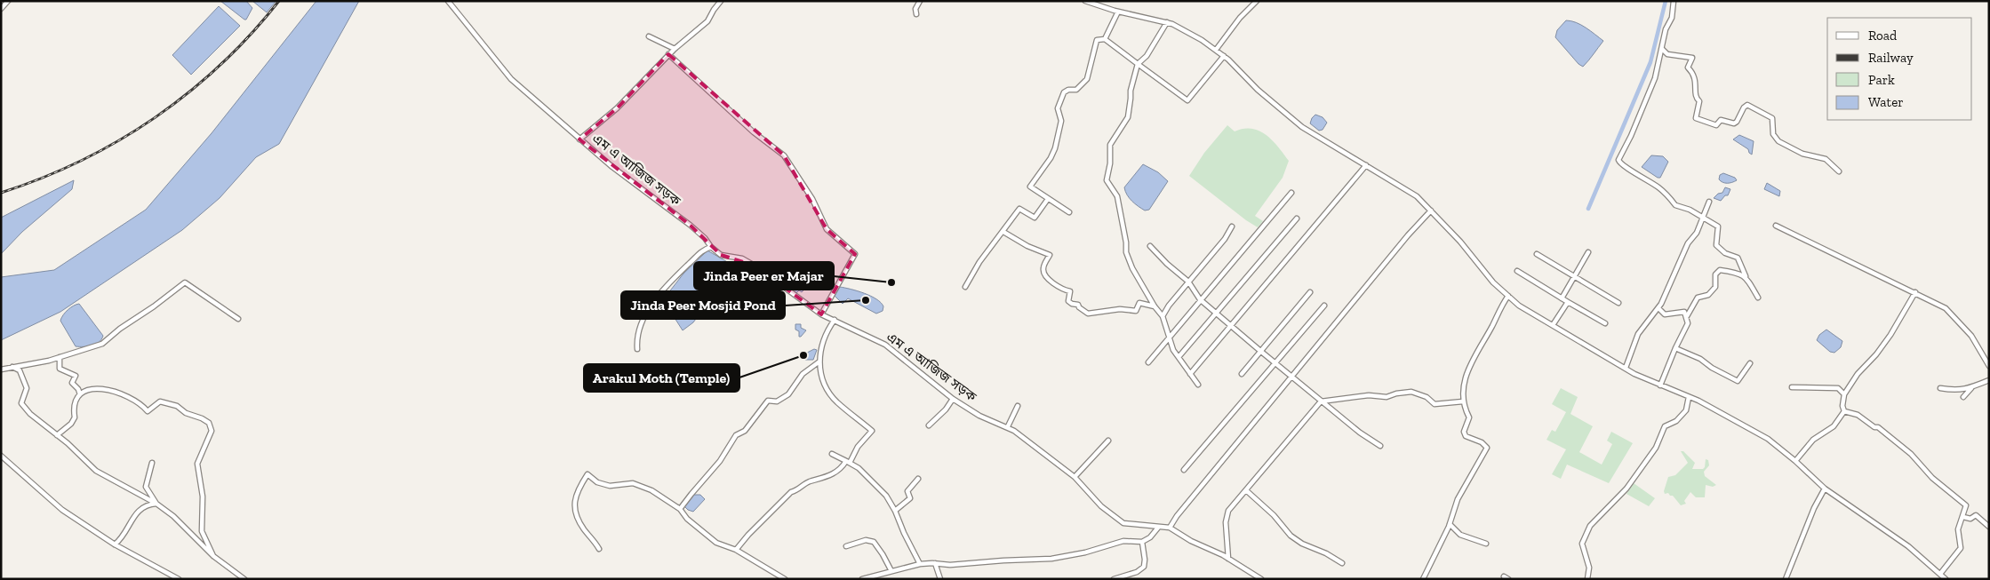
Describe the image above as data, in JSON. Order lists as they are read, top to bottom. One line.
{"streets":{"street":["এম এ আজিজ সড়ক"]},"places":["Jinda Peer er Majar","Jinda Peer Mosjid Pond","Arakul Moth (Temple)"],"legend":["Road","Railway","Park","Water"]}
